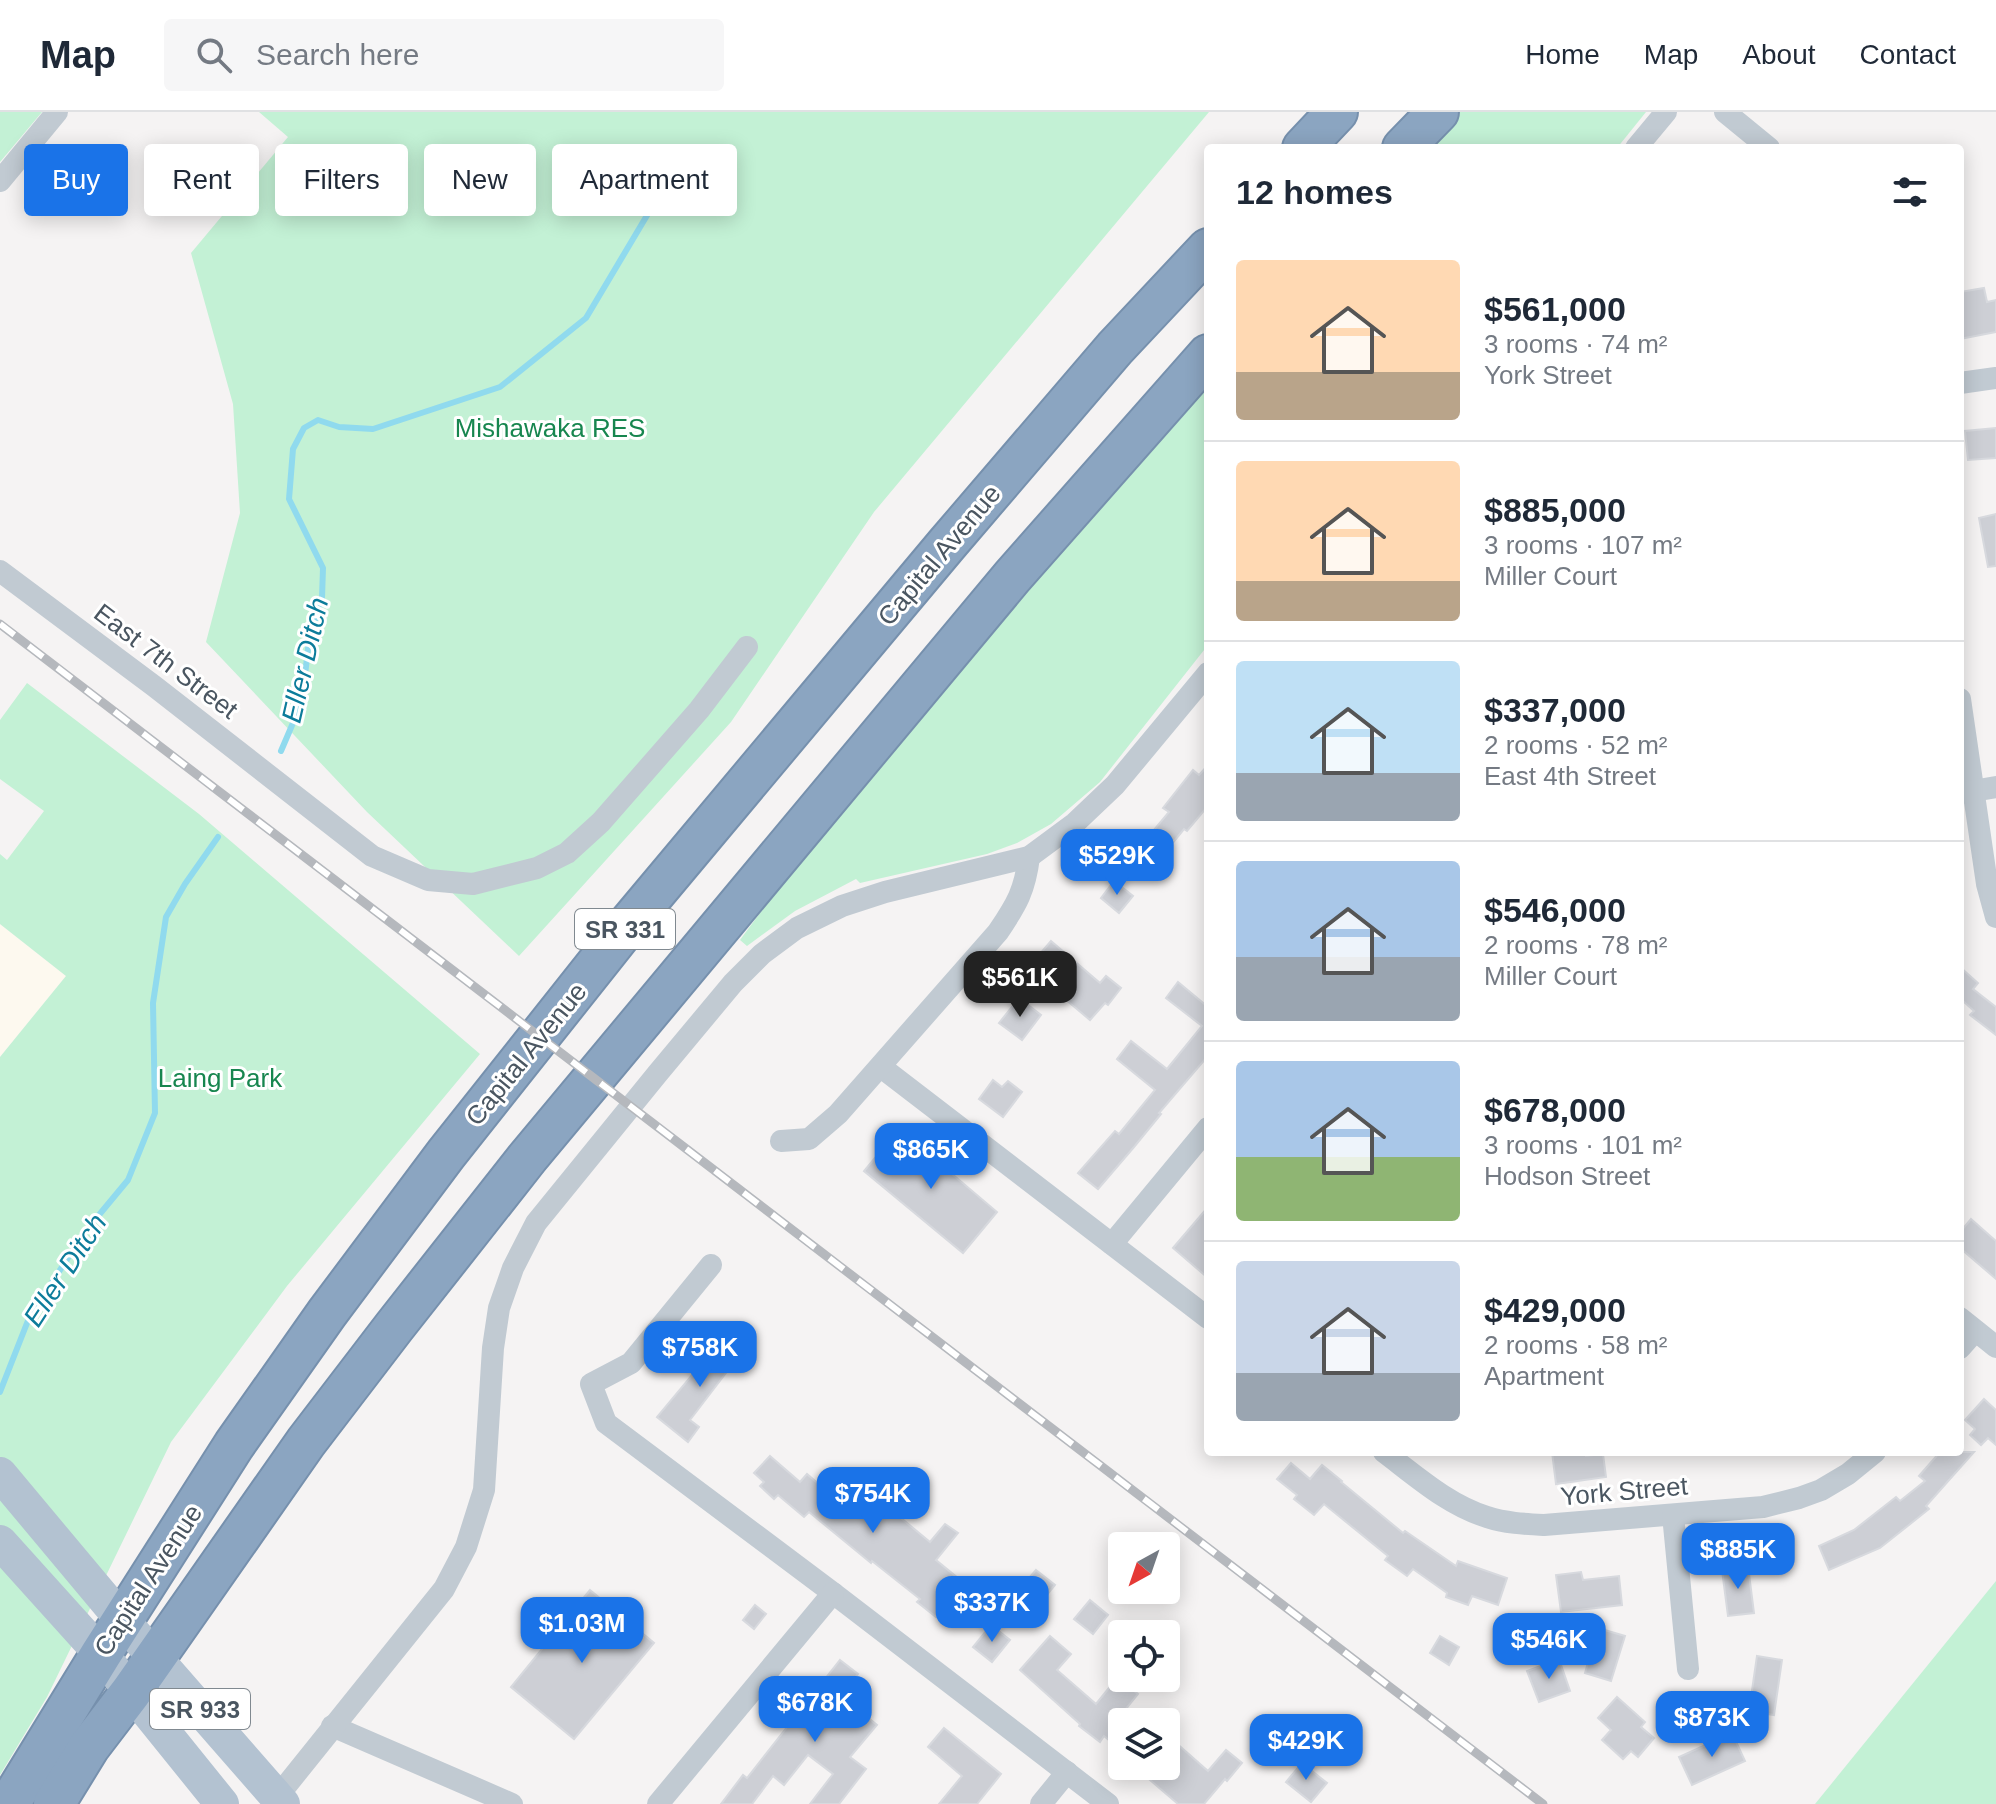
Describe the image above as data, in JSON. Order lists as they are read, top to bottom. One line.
{"streets":{"highway":["Capital Avenue","SR 331"],"main road":["SR 933"],"street":["East 7th Street","York Street"]},"crossings":[["Capital Avenue","SR 933"]],"water":["Eller Ditch"],"parks":["Mishawaka RES","Laing Park"],"north":"bottom left","page":{"header":"Map","search":"Search here","nav":["Home","Map","About","Contact"],"chip":["Buy","Rent","Filters","New","Apartment"],"heading":"12 homes","list":[{"name":"$561,000","note":"3 rooms · 74 m² · York Street"},{"name":"$885,000","note":"3 rooms · 107 m² · Miller Court"},{"name":"$337,000","note":"2 rooms · 52 m² · East 4th Street"},{"name":"$546,000","note":"2 rooms · 78 m² · Miller Court"},{"name":"$678,000","note":"3 rooms · 101 m² · Hodson Street"},{"name":"$429,000","note":"2 rooms · 58 m² · Apartment"}],"price":["$529K","$561K","$865K","$758K","$754K","$885K","$337K","$1.03M","$546K","$678K","$873K","$429K"]}}
